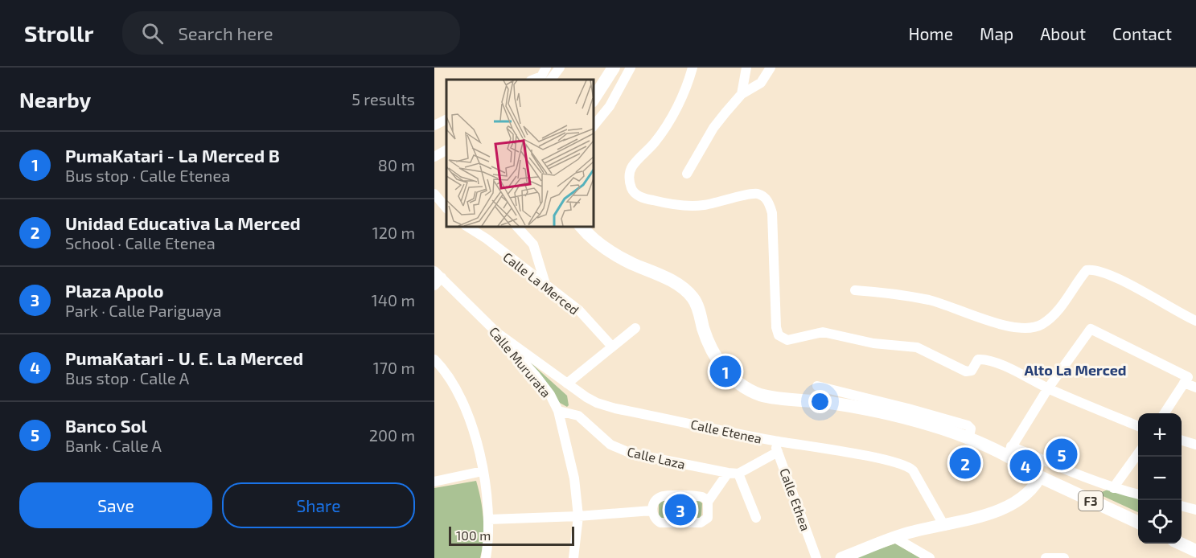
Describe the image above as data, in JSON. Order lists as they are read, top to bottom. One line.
{"streets":{"highway":["F3"],"street":["Calle La Merced","Calle Mururata","Calle Etenea","Calle Laza","Calle Ethea"]},"crossings":[["Calle Mururata","Calle Etenea"],["Calle Mururata","Calle Laza"],["Calle Etenea","Calle Ethea"]],"districts":["Alto La Merced"],"scale_bar":"100 m","page":{"header":"Strollr","search":"Search here","nav":["Home","Map","About","Contact"],"heading":["Nearby","5 results"],"list":[{"mark":"1","name":"PumaKatari - La Merced B","note":"Bus stop · Calle Etenea","value":"80 m"},{"mark":"2","name":"Unidad Educativa La Merced","note":"School · Calle Etenea","value":"120 m"},{"mark":"3","name":"Plaza Apolo","note":"Park · Calle Pariguaya","value":"140 m"},{"mark":"4","name":"PumaKatari - U. E. La Merced","note":"Bus stop · Calle A","value":"170 m"},{"mark":"5","name":"Banco Sol","note":"Bank · Calle A","value":"200 m"}],"pins":["1","5","2","4","3"],"map_buttons":["+","−"],"buttons":["Save","Share"],"scale":"100 m"}}
